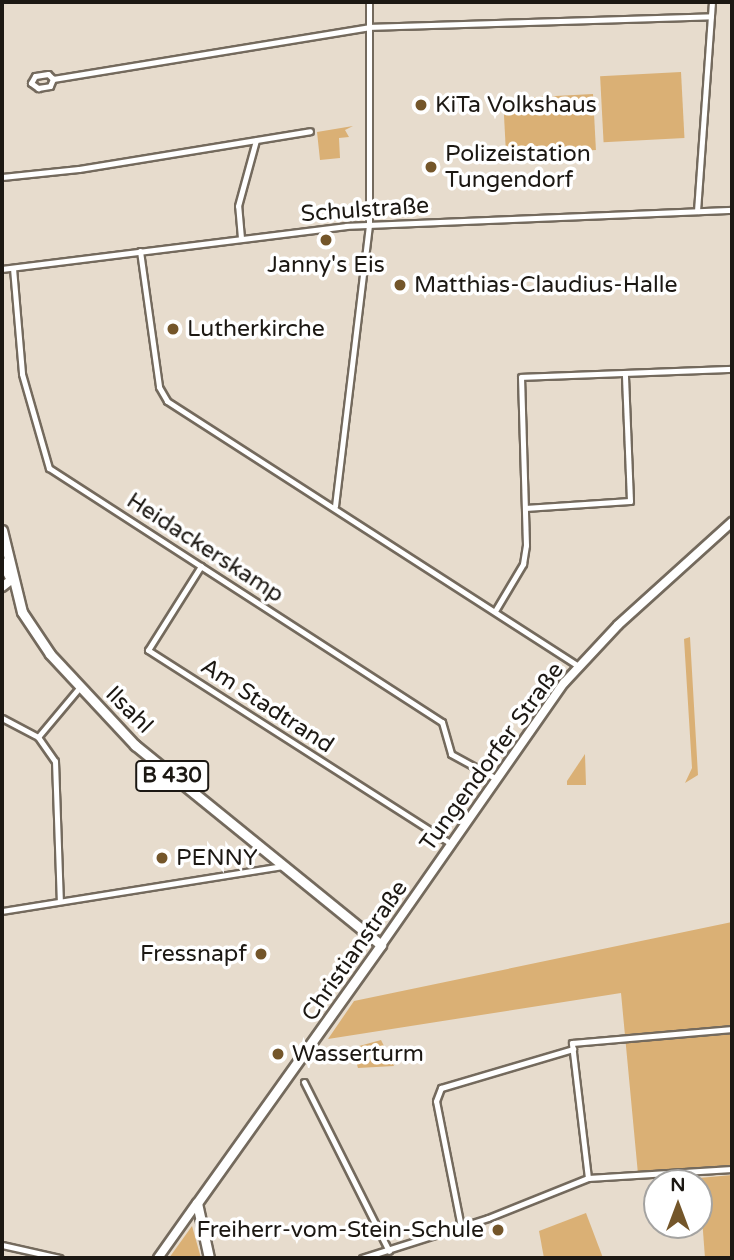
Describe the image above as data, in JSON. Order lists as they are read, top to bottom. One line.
{"streets":{"main road":["Ilsahl","Tungendorfer Straße","B 430","Christianstraße"],"street":["Schulstraße","Heidackerskamp","Am Stadtrand"]},"crossings":[["Schulstraße","Heidackerskamp"],["Heidackerskamp","Am Stadtrand"],["Heidackerskamp","Tungendorfer Straße"],["Am Stadtrand","Tungendorfer Straße"],["Ilsahl","B 430"],["Ilsahl","Christianstraße"],["Tungendorfer Straße","Christianstraße"]],"places":["KiTa Volkshaus","Polizeistation Tungendorf","Janny's Eis","Matthias-Claudius-Halle","Lutherkirche","PENNY","Fressnapf","Wasserturm","Freiherr-vom-Stein-Schule"],"north":"top"}
